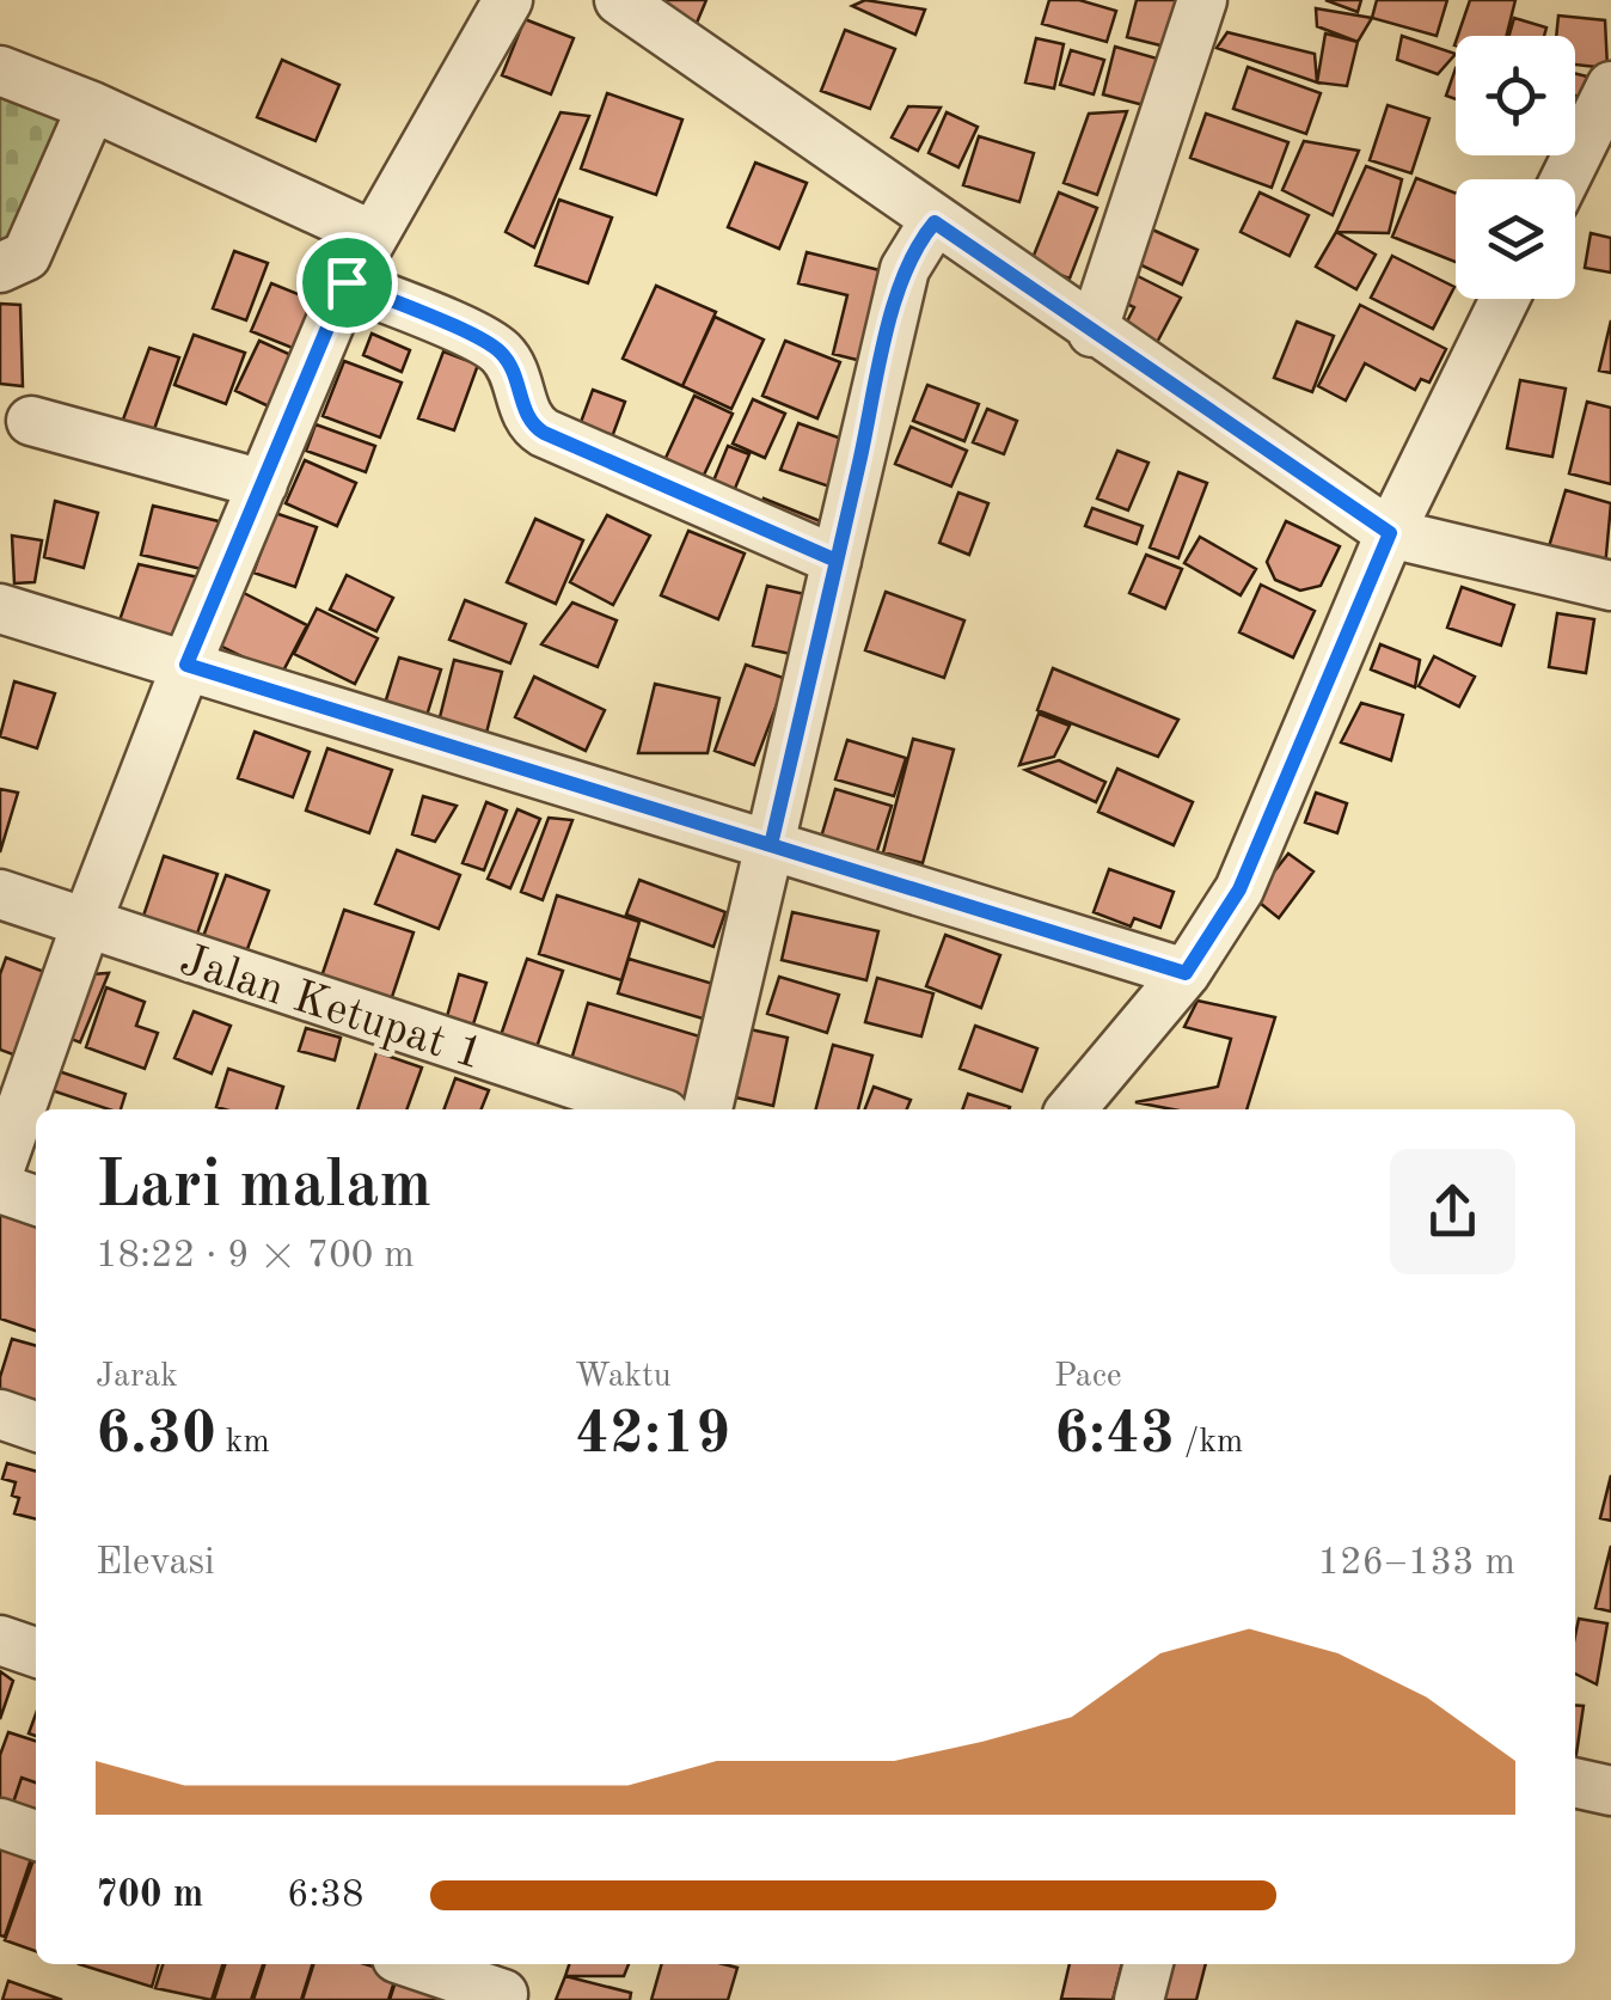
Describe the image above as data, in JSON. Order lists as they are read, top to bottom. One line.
{"streets":{"street":["Jalan Ketupat 1"]},"page":{"heading":["Lari malam","18:22 · 9 × 700 m"],"stats":[["Jarak","6.30 km"],["Waktu","42:19"],["Pace","6:43 /km"]],"chart":["Elevasi","126–133 m"],"list":[{"name":"700 m","note":"6:38"}]}}
